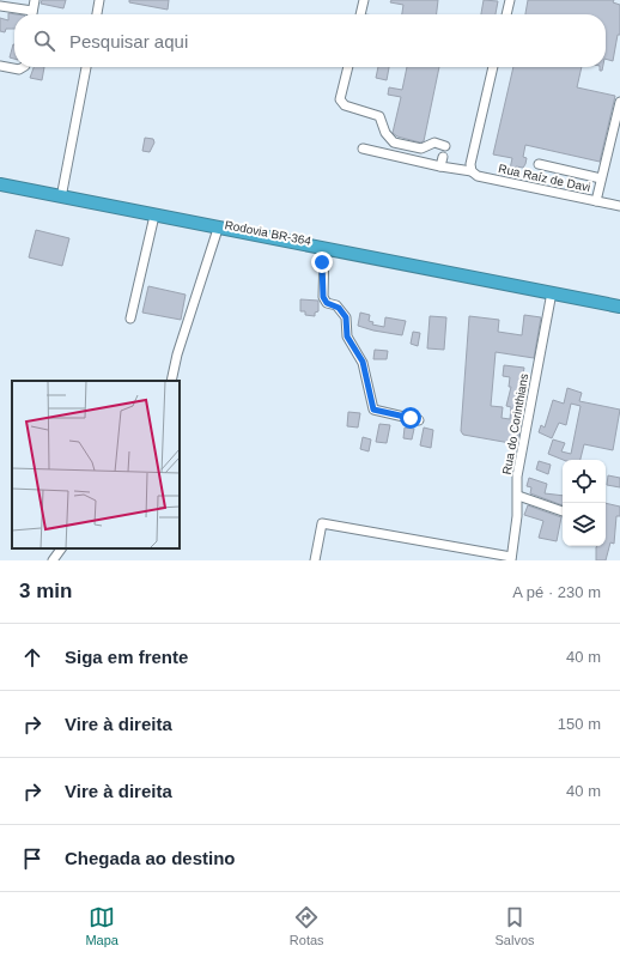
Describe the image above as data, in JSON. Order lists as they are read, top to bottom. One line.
{"streets":{"highway":["Rodovia BR-364"],"street":["Rua Raíz de Davi","Rua do Corinthians"]},"page":{"search":"Pesquisar aqui","heading":["3 min","A pé · 230 m"],"list":[["Siga em frente","40 m"],["Vire à direita","150 m"],["Vire à direita","40 m"],"Chegada ao destino"],"nav":["Mapa","Rotas","Salvos"]}}
